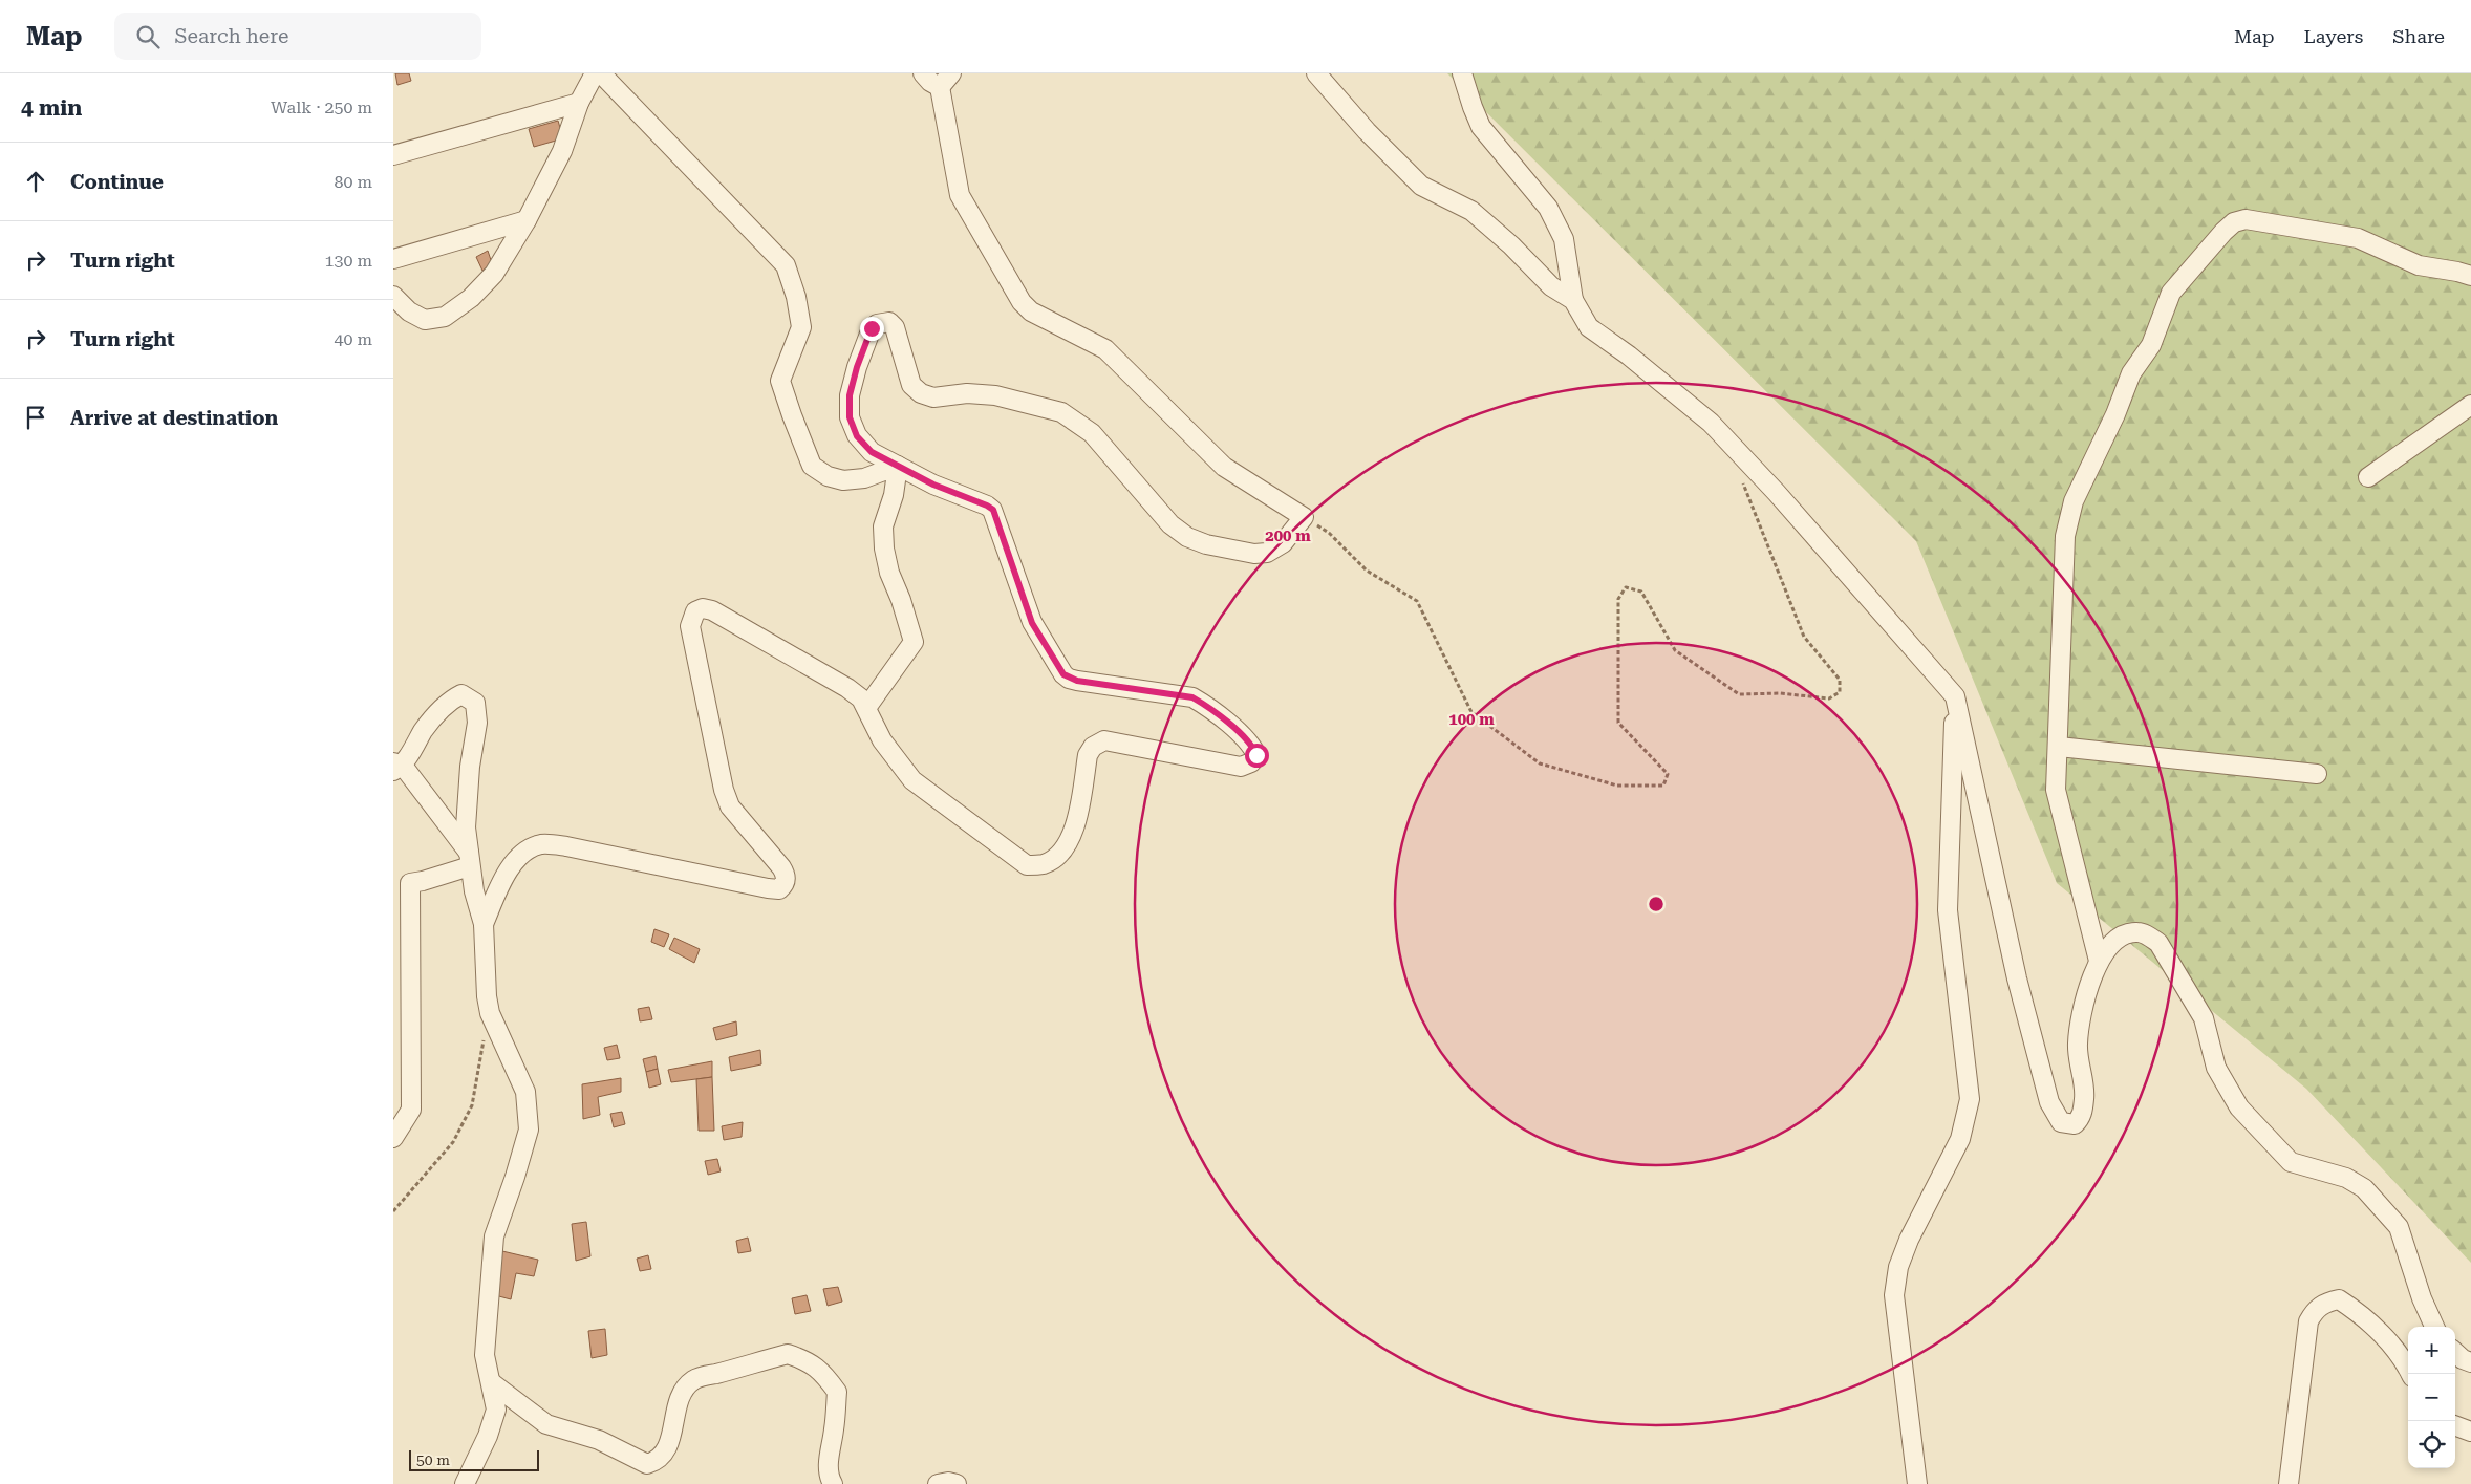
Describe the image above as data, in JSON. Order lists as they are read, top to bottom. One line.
{"scale_bar":"50 m","page":{"header":"Map","search":"Search here","nav":["Map","Layers","Share"],"heading":["4 min","Walk · 250 m"],"list":[["Continue","80 m"],["Turn right","130 m"],["Turn right","40 m"],"Arrive at destination"],"map_buttons":["+","−"],"scale":"50 m"},"rings":["200 m","100 m"]}
